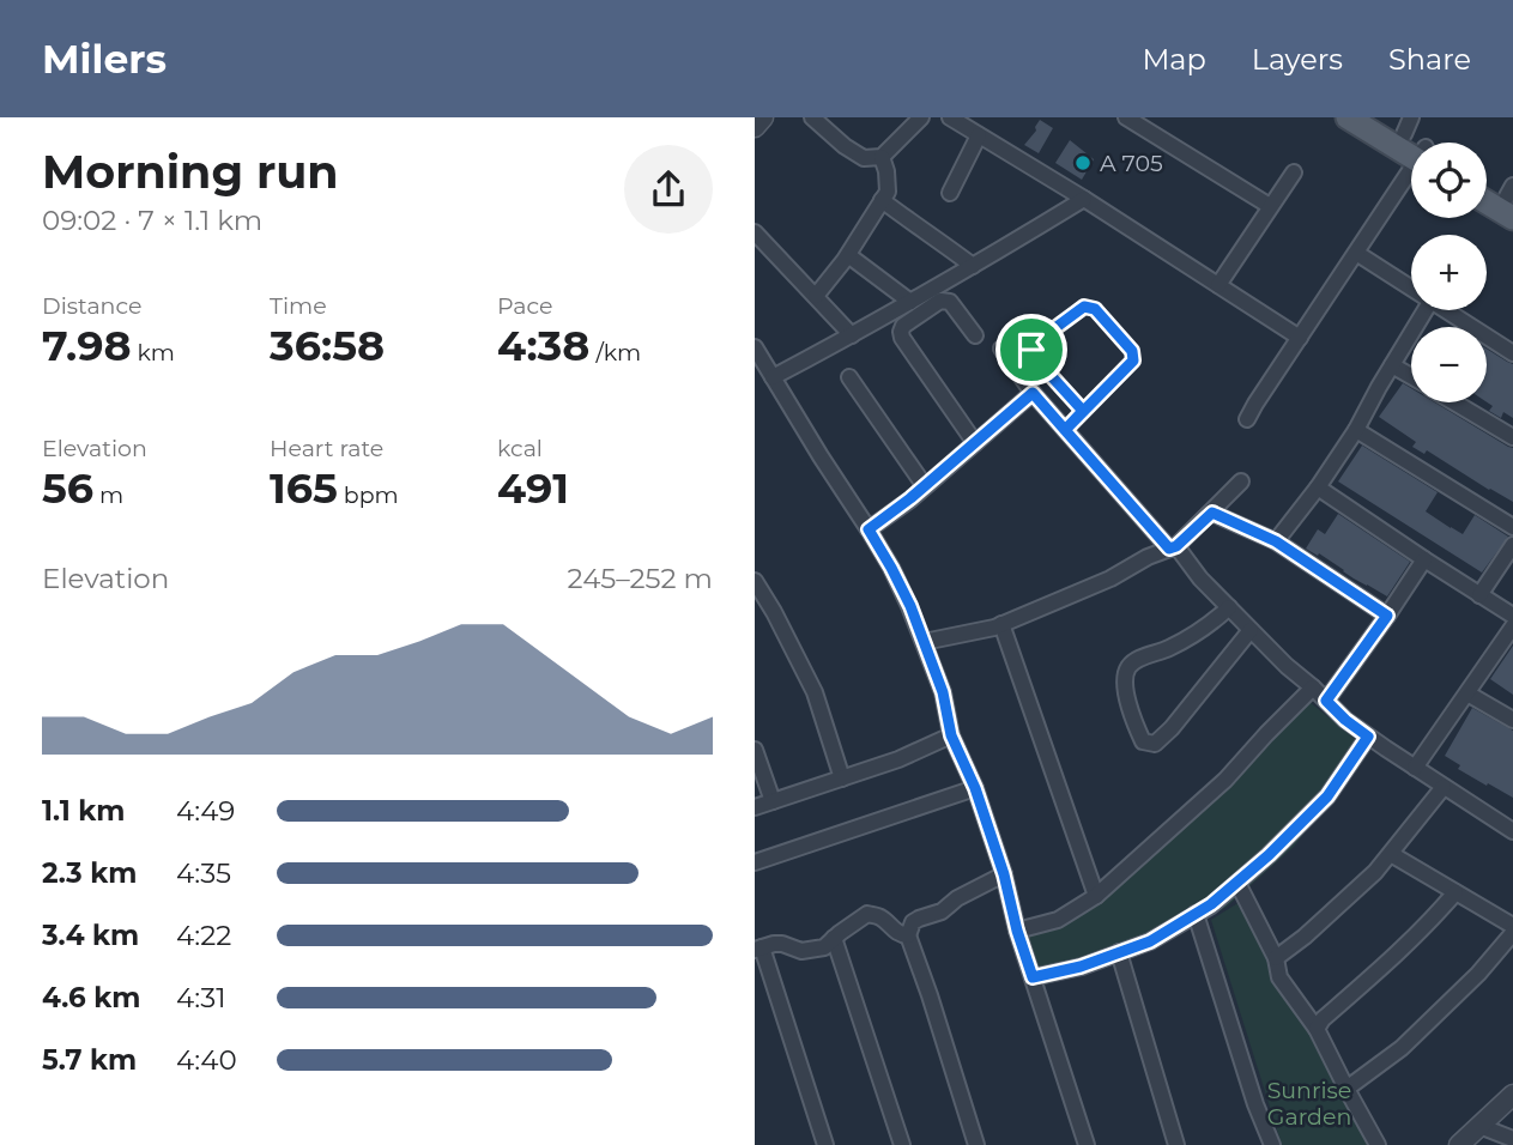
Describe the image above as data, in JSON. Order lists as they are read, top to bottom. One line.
{"parks":["Sunrise Garden"],"places":["A 705"],"page":{"header":"Milers","nav":["Map","Layers","Share"],"heading":["Morning run","09:02 · 7 × 1.1 km"],"map_buttons":["+","−"],"stats":[["Distance","7.98 km"],["Time","36:58"],["Pace","4:38 /km"],["Elevation","56 m"],["Heart rate","165 bpm"],["kcal","491"]],"chart":["Elevation","245–252 m"],"list":[{"name":"1.1 km","note":"4:49"},{"name":"2.3 km","note":"4:35"},{"name":"3.4 km","note":"4:22"},{"name":"4.6 km","note":"4:31"},{"name":"5.7 km","note":"4:40"}]}}
